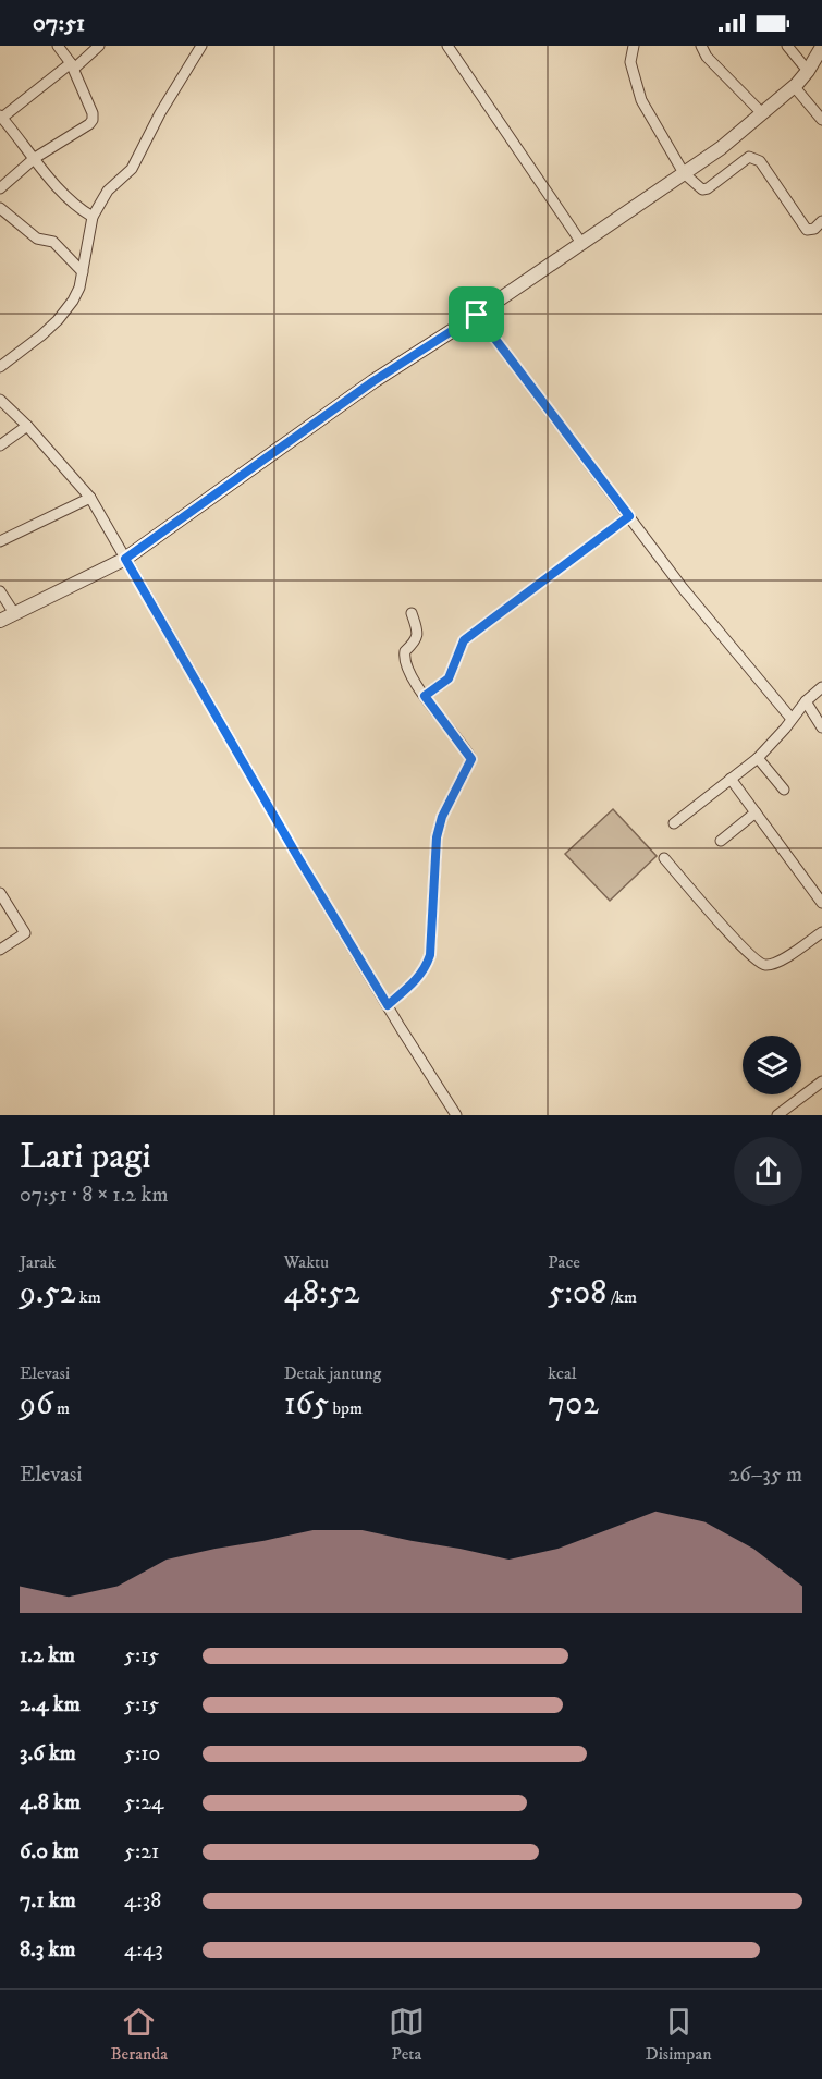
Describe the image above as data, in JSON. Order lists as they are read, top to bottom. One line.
{"page":{"status":"07:51","heading":["Lari pagi","07:51 · 8 × 1.2 km"],"stats":[["Jarak","9.52 km"],["Waktu","48:52"],["Pace","5:08 /km"],["Elevasi","96 m"],["Detak jantung","165 bpm"],["kcal","702"]],"chart":["Elevasi","26–35 m"],"list":[{"name":"1.2 km","note":"5:15"},{"name":"2.4 km","note":"5:15"},{"name":"3.6 km","note":"5:10"},{"name":"4.8 km","note":"5:24"},{"name":"6.0 km","note":"5:21"},{"name":"7.1 km","note":"4:38"},{"name":"8.3 km","note":"4:43"}],"tabs":["Beranda","Peta","Disimpan"]}}
